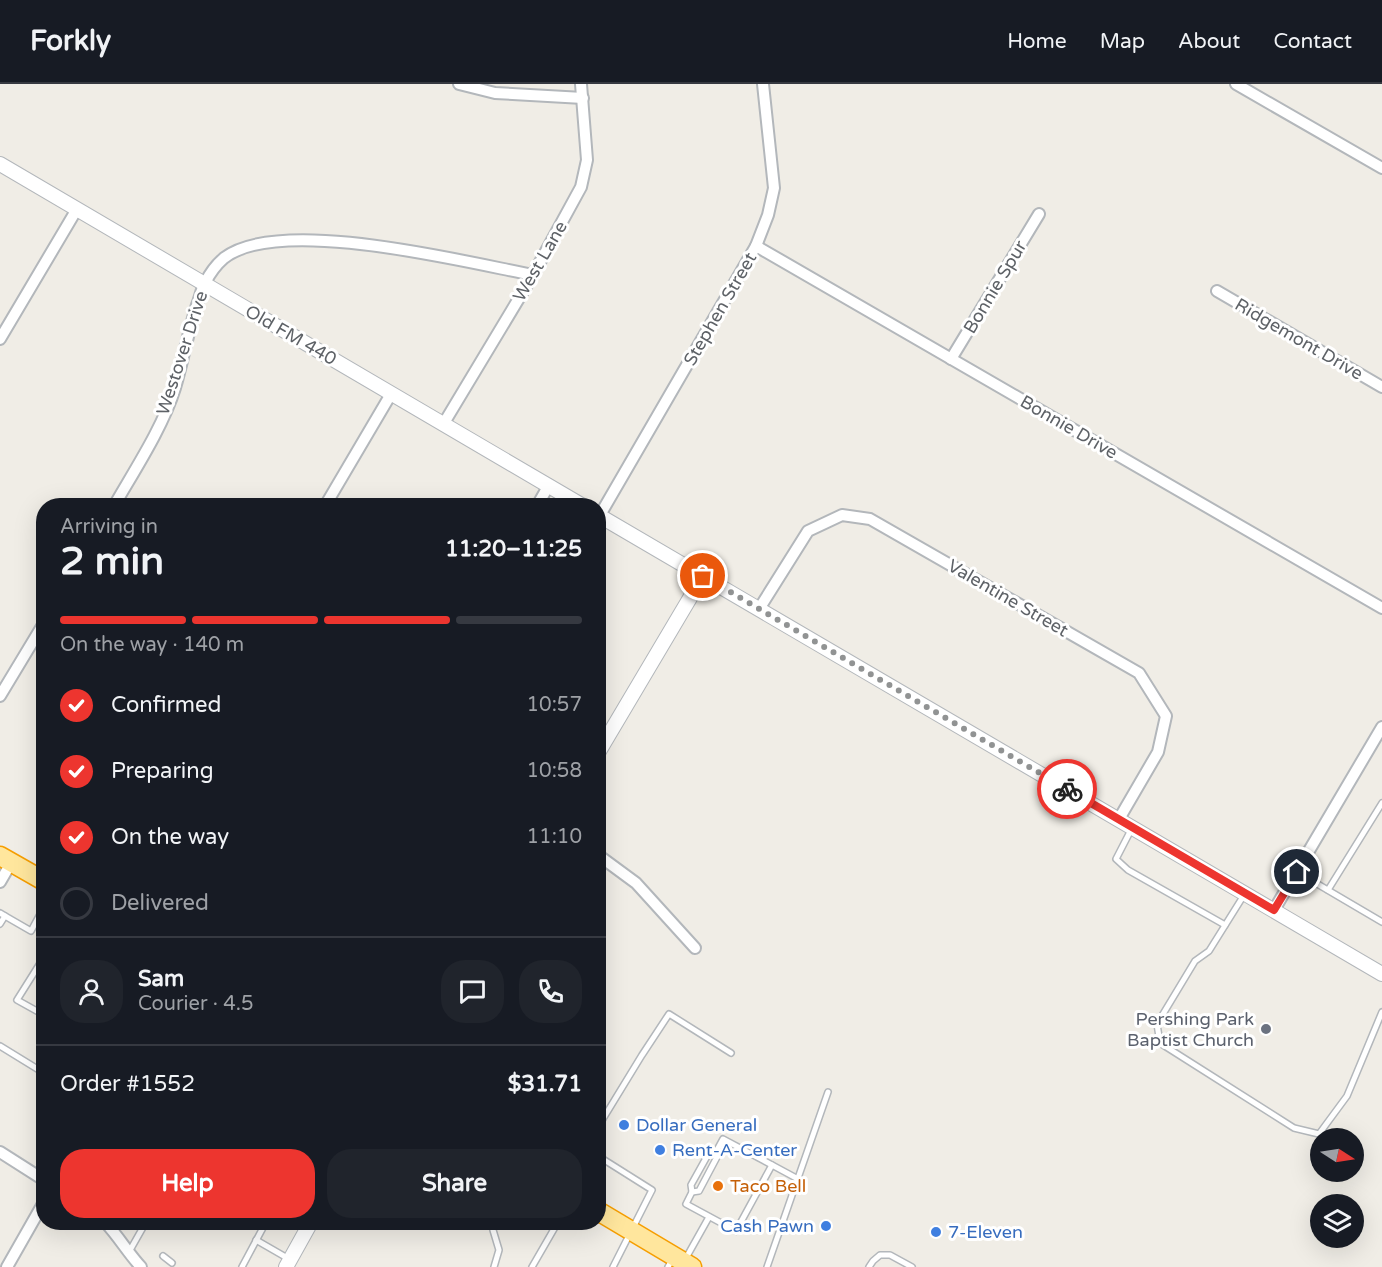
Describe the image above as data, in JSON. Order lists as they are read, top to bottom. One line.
{"streets":{"street":["West Lane","Bonnie Spur","Stephen Street","Old FM 440","Ridgemont Drive","Westover Drive","Bonnie Drive","Valentine Street"]},"crossings":[["West Lane","Old FM 440"],["West Lane","Westover Drive"],["Bonnie Spur","Bonnie Drive"],["Stephen Street","Bonnie Drive"],["Old FM 440","Westover Drive"]],"places":["Pershing Park Baptist Church","Dollar General","Rent-A-Center","Taco Bell","Cash Pawn","7-Eleven"],"north":"right","page":{"header":"Forkly","nav":["Home","Map","About","Contact"],"heading":["2 min","Arriving in","11:20–11:25"],"panel":["Sam","Courier · 4.5","Order #1552","$31.71"],"bar":"On the way · 140 m","list":[["Confirmed","10:57"],["Preparing","10:58"],["On the way","11:10"],"Delivered"],"buttons":["Help","Share"]}}
